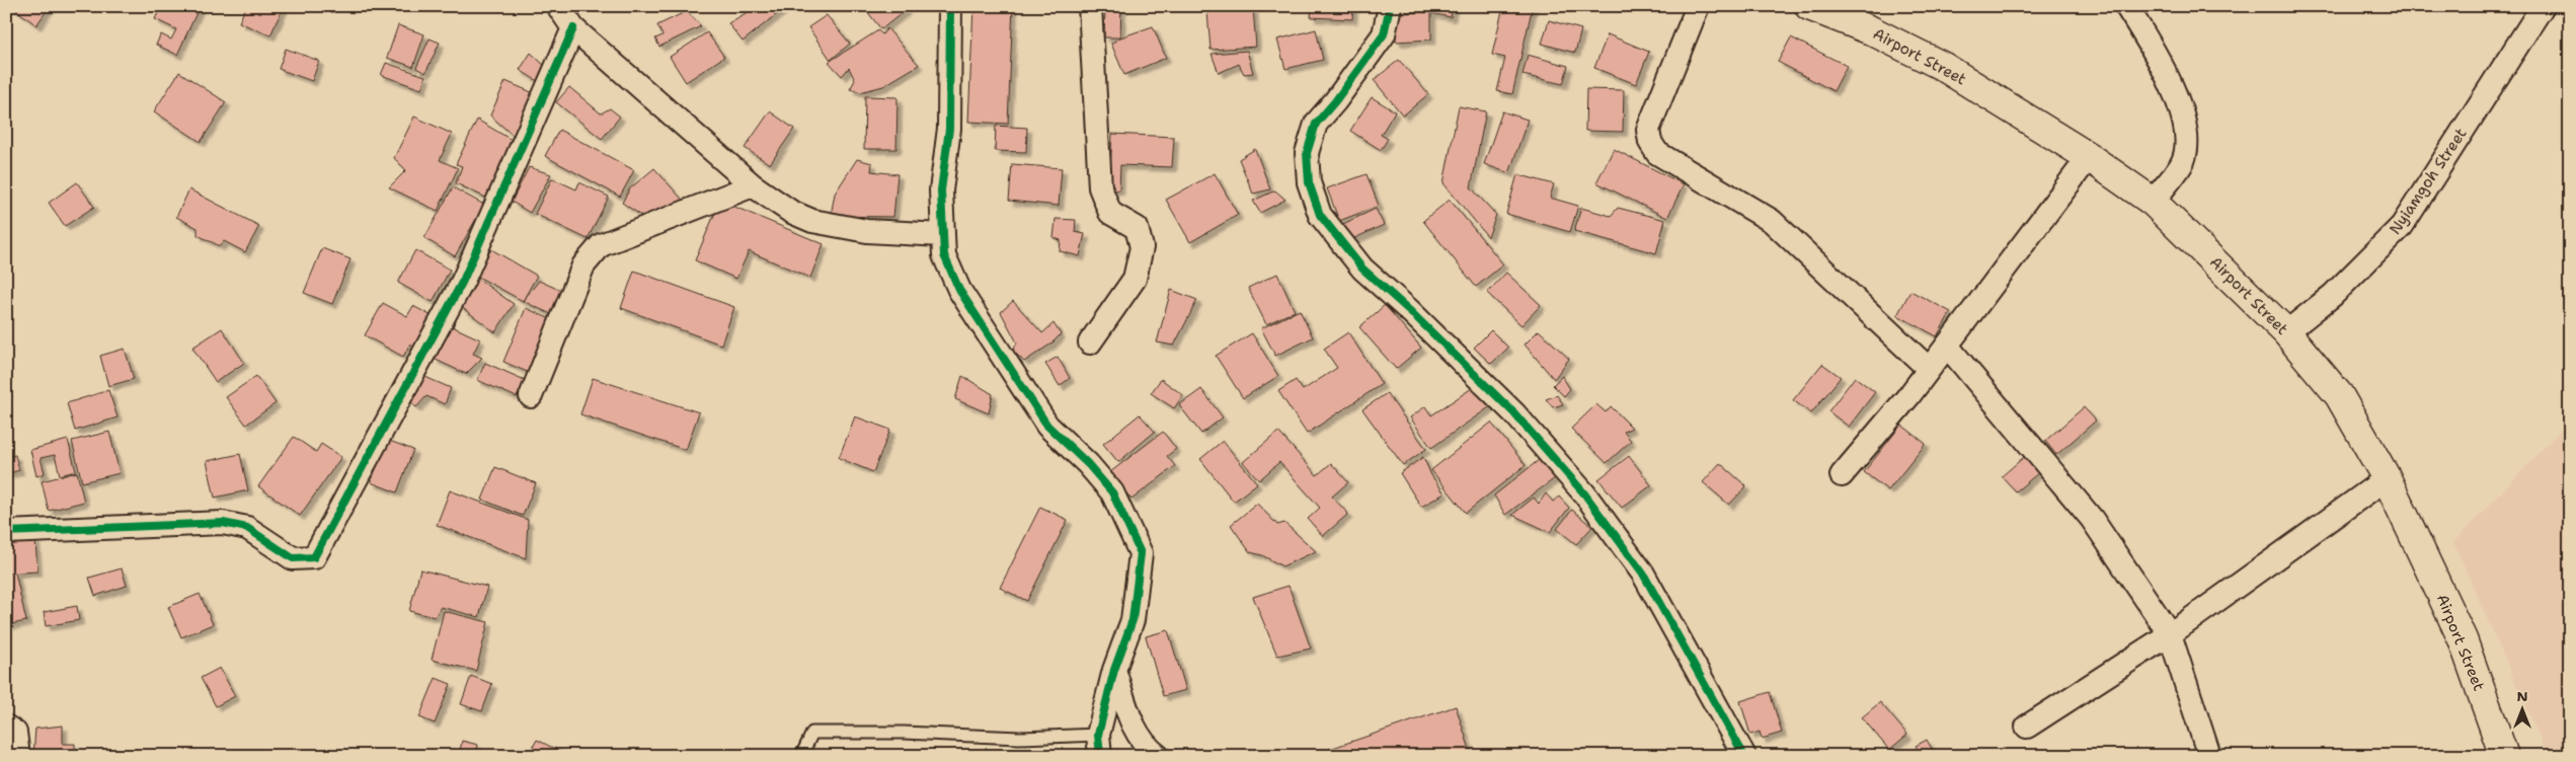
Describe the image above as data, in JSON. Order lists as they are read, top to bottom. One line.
{"streets":{"highway":["Airport Street"],"street":["Nyiamgoh Street"]},"crossings":[["Airport Street","Nyiamgoh Street"]],"north":"top"}
